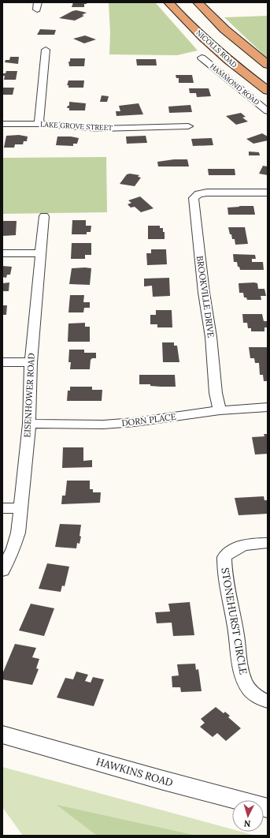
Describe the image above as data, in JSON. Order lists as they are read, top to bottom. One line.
{"streets":{"highway":["NICOLLS ROAD"],"street":["HAMMOND ROAD","LAKE GROVE STREET","BROOKVILLE DRIVE","EISENHOWER ROAD","DORN PLACE","STONEHURST CIRCLE","HAWKINS ROAD"]},"crossings":[["BROOKVILLE DRIVE","DORN PLACE"],["EISENHOWER ROAD","DORN PLACE"]],"north":"bottom"}
